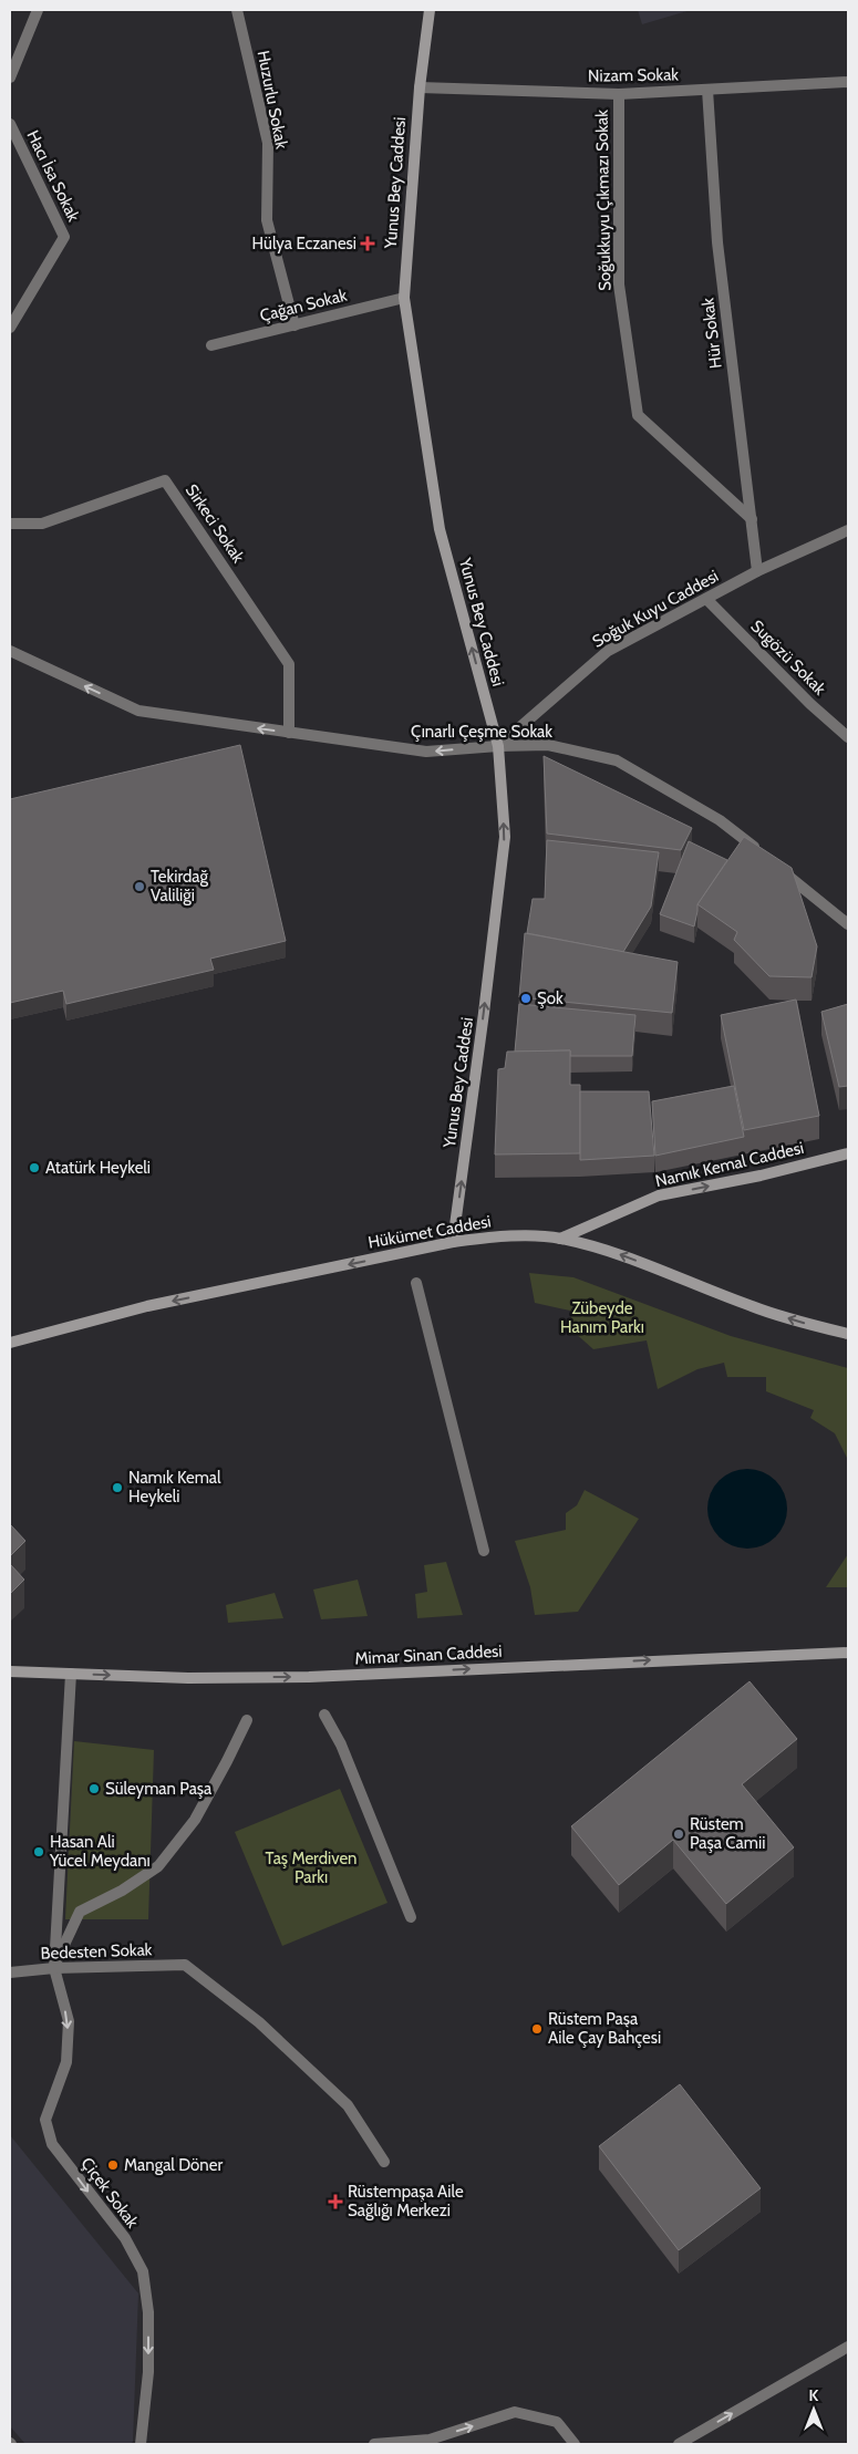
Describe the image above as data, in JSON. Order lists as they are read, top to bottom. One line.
{"streets":{"main road":["Yunus Bey Caddesi","Namık Kemal Caddesi","Hükümet Caddesi","Mimar Sinan Caddesi"],"street":["Nizam Sokak","Huzurlu Sokak","Hacı İsa Sokak","Soğukkuyu Çıkmazı Sokak","Çağan Sokak","Hür Sokak","Sirkeci Sokak","Soğuk Kuyu Caddesi","Sugözü Sokak","Çınarlı Çeşme Sokak","Bedesten Sokak","Çiçek Sokak"]},"crossings":[["Nizam Sokak","Yunus Bey Caddesi"],["Nizam Sokak","Soğukkuyu Çıkmazı Sokak"],["Nizam Sokak","Hür Sokak"],["Huzurlu Sokak","Çağan Sokak"],["Yunus Bey Caddesi","Çağan Sokak"],["Yunus Bey Caddesi","Soğuk Kuyu Caddesi"],["Yunus Bey Caddesi","Çınarlı Çeşme Sokak"],["Yunus Bey Caddesi","Hükümet Caddesi"],["Soğukkuyu Çıkmazı Sokak","Hür Sokak"],["Hür Sokak","Soğuk Kuyu Caddesi"],["Sirkeci Sokak","Çınarlı Çeşme Sokak"],["Soğuk Kuyu Caddesi","Sugözü Sokak"],["Soğuk Kuyu Caddesi","Çınarlı Çeşme Sokak"],["Namık Kemal Caddesi","Hükümet Caddesi"],["Mimar Sinan Caddesi","Çiçek Sokak"],["Bedesten Sokak","Çiçek Sokak"]],"one_way":["Yunus Bey Caddesi","Çınarlı Çeşme Sokak","Namık Kemal Caddesi","Hükümet Caddesi","Mimar Sinan Caddesi","Çiçek Sokak"],"parks":["Zübeyde Hanım Parkı","Taş Merdiven Parkı"],"places":{"health":["Hülya Eczanesi","Rüstempaşa Aile Sağlığı Merkezi"],"other":["Tekirdağ Valiliği","Şok","Atatürk Heykeli","Namık Kemal Heykeli","Süleyman Paşa","Rüstem Paşa Camii","Hasan Ali Yücel Meydanı","Rüstem Paşa Aile Çay Bahçesi","Mangal Döner"]},"north":"top"}
